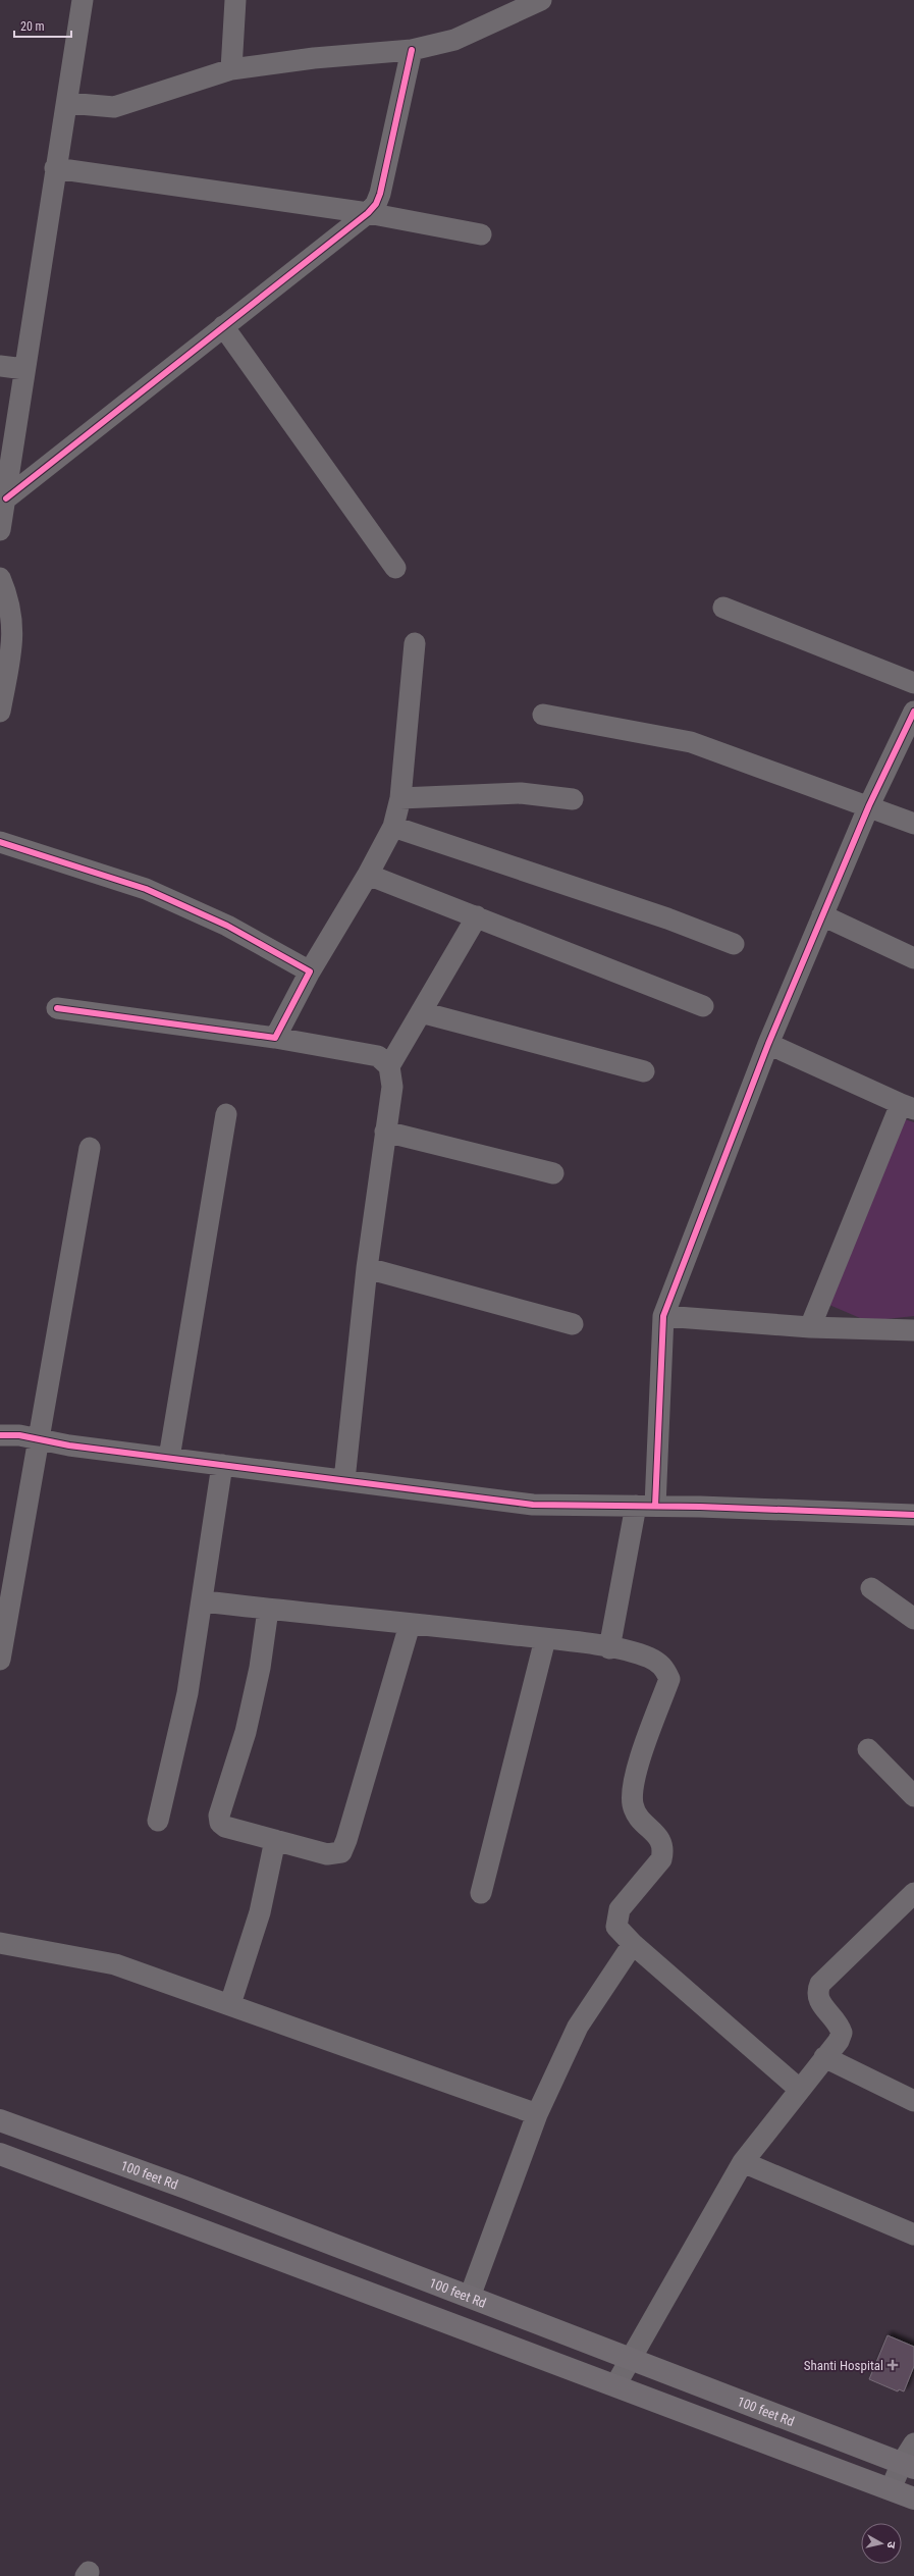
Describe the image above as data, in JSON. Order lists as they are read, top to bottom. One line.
{"streets":{"main road":["100 feet Rd"]},"places":{"health":["Shanti Hospital"]},"scale_bar":"20 m","north":"right"}
